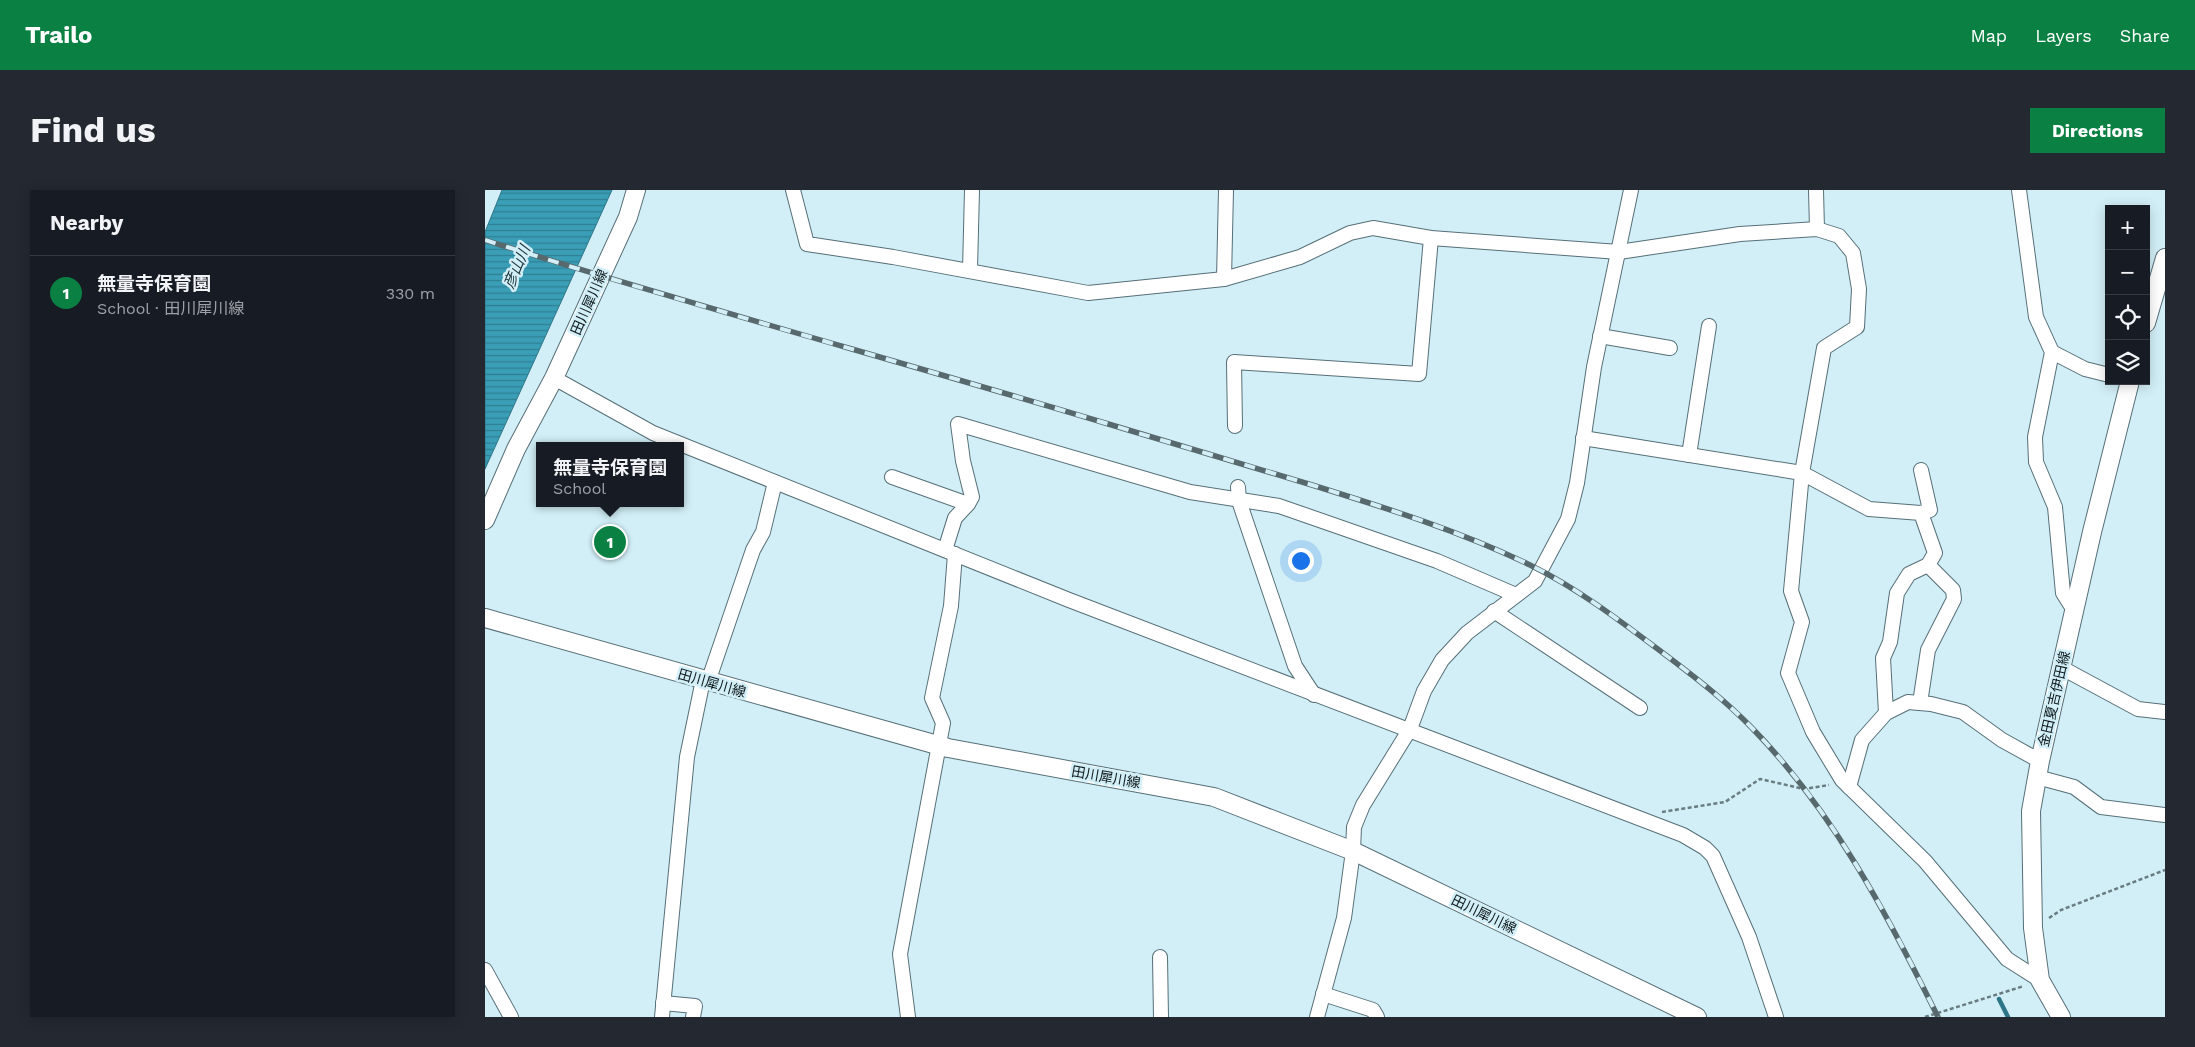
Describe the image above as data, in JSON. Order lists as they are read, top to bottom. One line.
{"streets":{"main road":["田川犀川線","金田夏吉伊田線"]},"water":["彦山川"],"page":{"header":"Trailo","nav":["Map","Layers","Share"],"buttons":"Directions","title":"Find us","heading":"Nearby","map_buttons":["+","−"],"list":[{"mark":"1","name":"無量寺保育園","note":"School · 田川犀川線","value":"330 m"}],"popup":["無量寺保育園","School"],"pins":"1"}}
